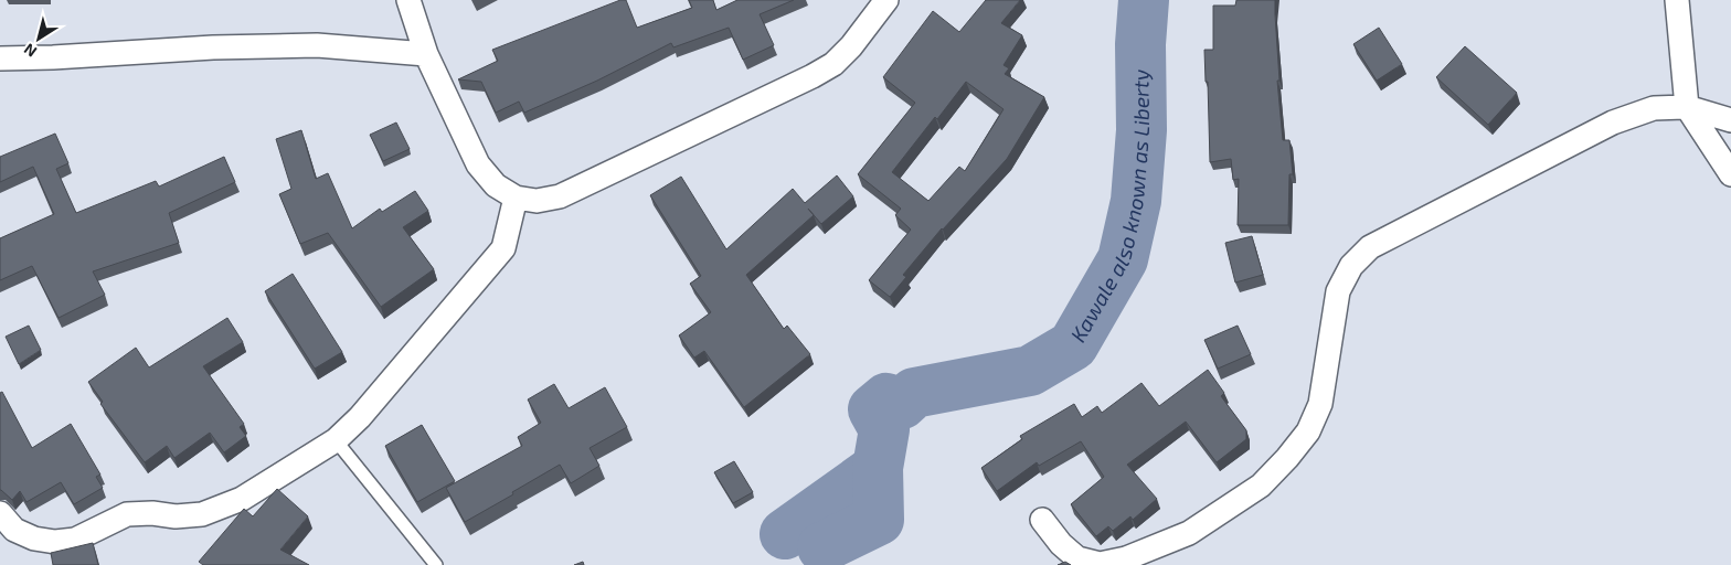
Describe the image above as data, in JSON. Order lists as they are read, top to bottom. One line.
{"water":["Kawale also known as Liberty"],"north":"bottom left"}
